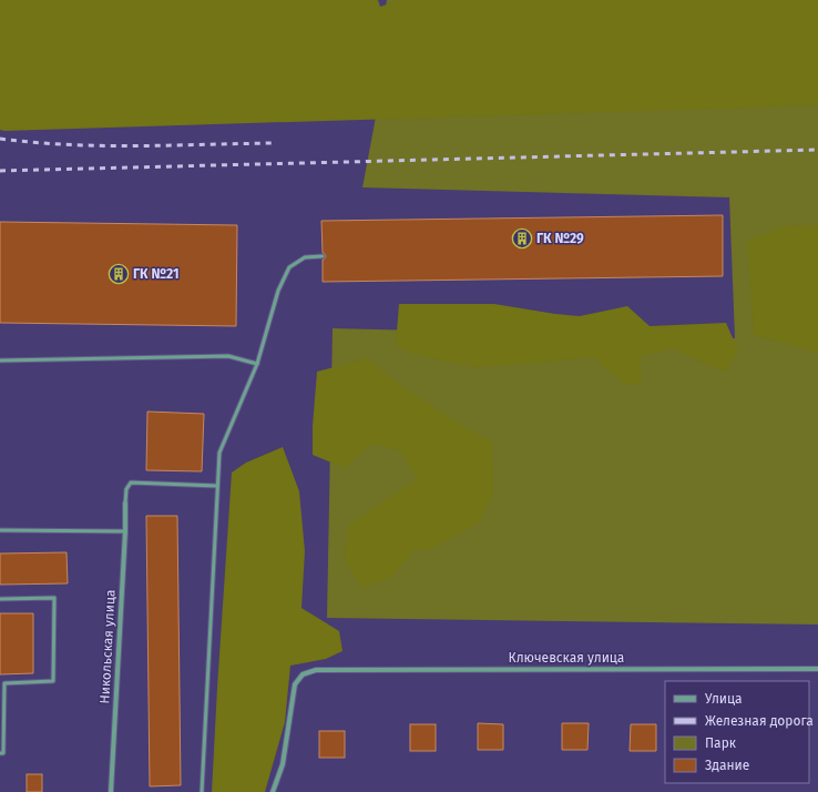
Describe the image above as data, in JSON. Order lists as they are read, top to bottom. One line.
{"streets":{"street":["Никольская улица","Ключевская улица"]},"places":{"building":["ГК №29","ГК №21"]},"legend":["Улица","Железная дорога","Парк","Здание"]}
